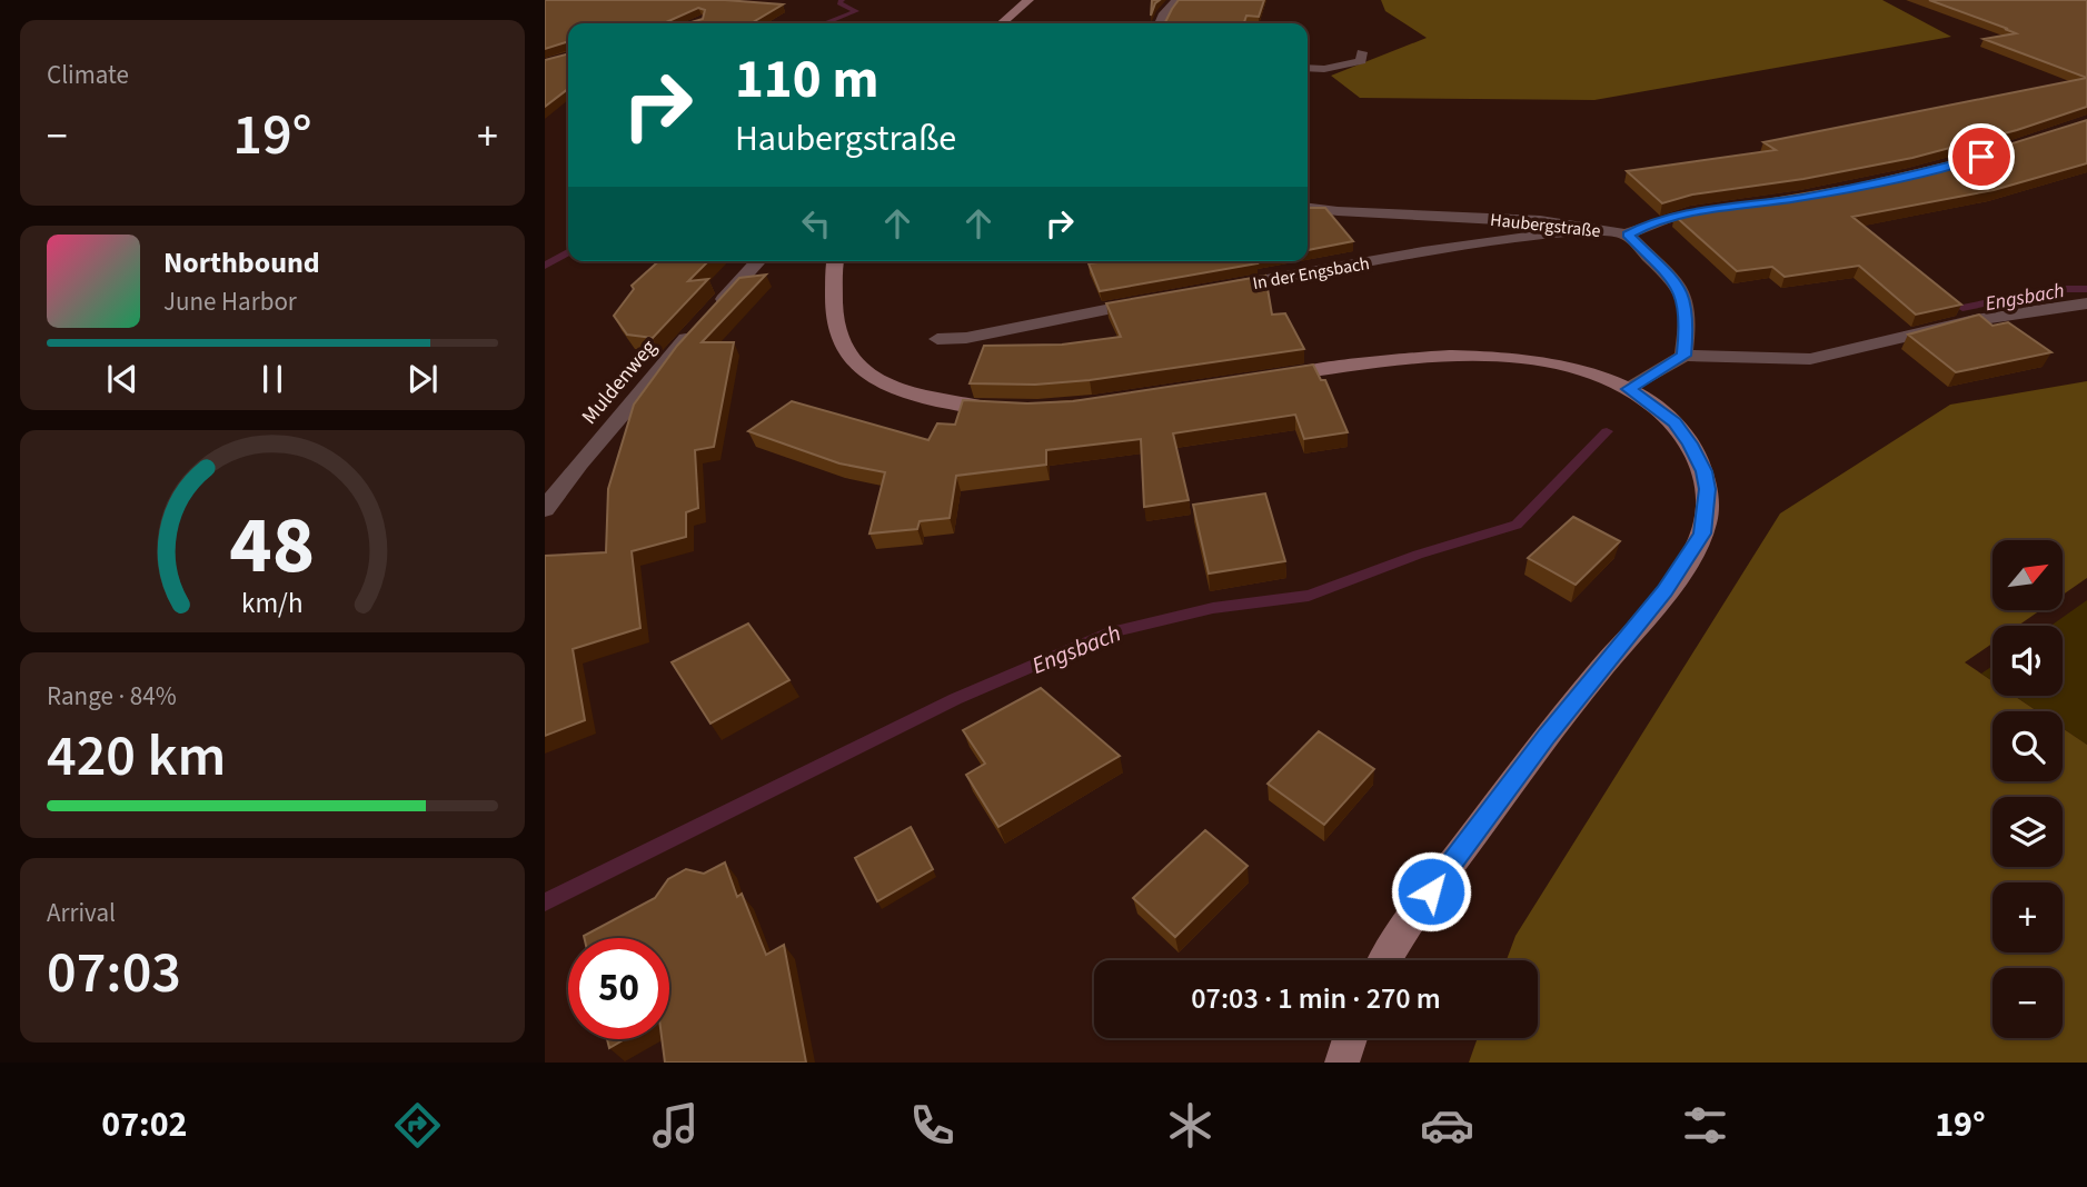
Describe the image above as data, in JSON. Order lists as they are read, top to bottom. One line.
{"streets":{"street":["Haubergstraße","In der Engsbach","Muldenweg"]},"crossings":[["Haubergstraße","In der Engsbach"]],"water":["Engsbach"],"north":"top right","page":{"tile":["Climate",["Range · 84%","420 km"],["Arrival","07:03"]],"turn":["110 m","Haubergstraße"],"heat":["−","19°","+"],"song":["Northbound","June Harbor"],"map_buttons":["+","−"],"limit":"50","trip":"07:03 · 1 min · 270 m","tabs":["07:02","19°"],"gauge":["48","km/h"]}}
